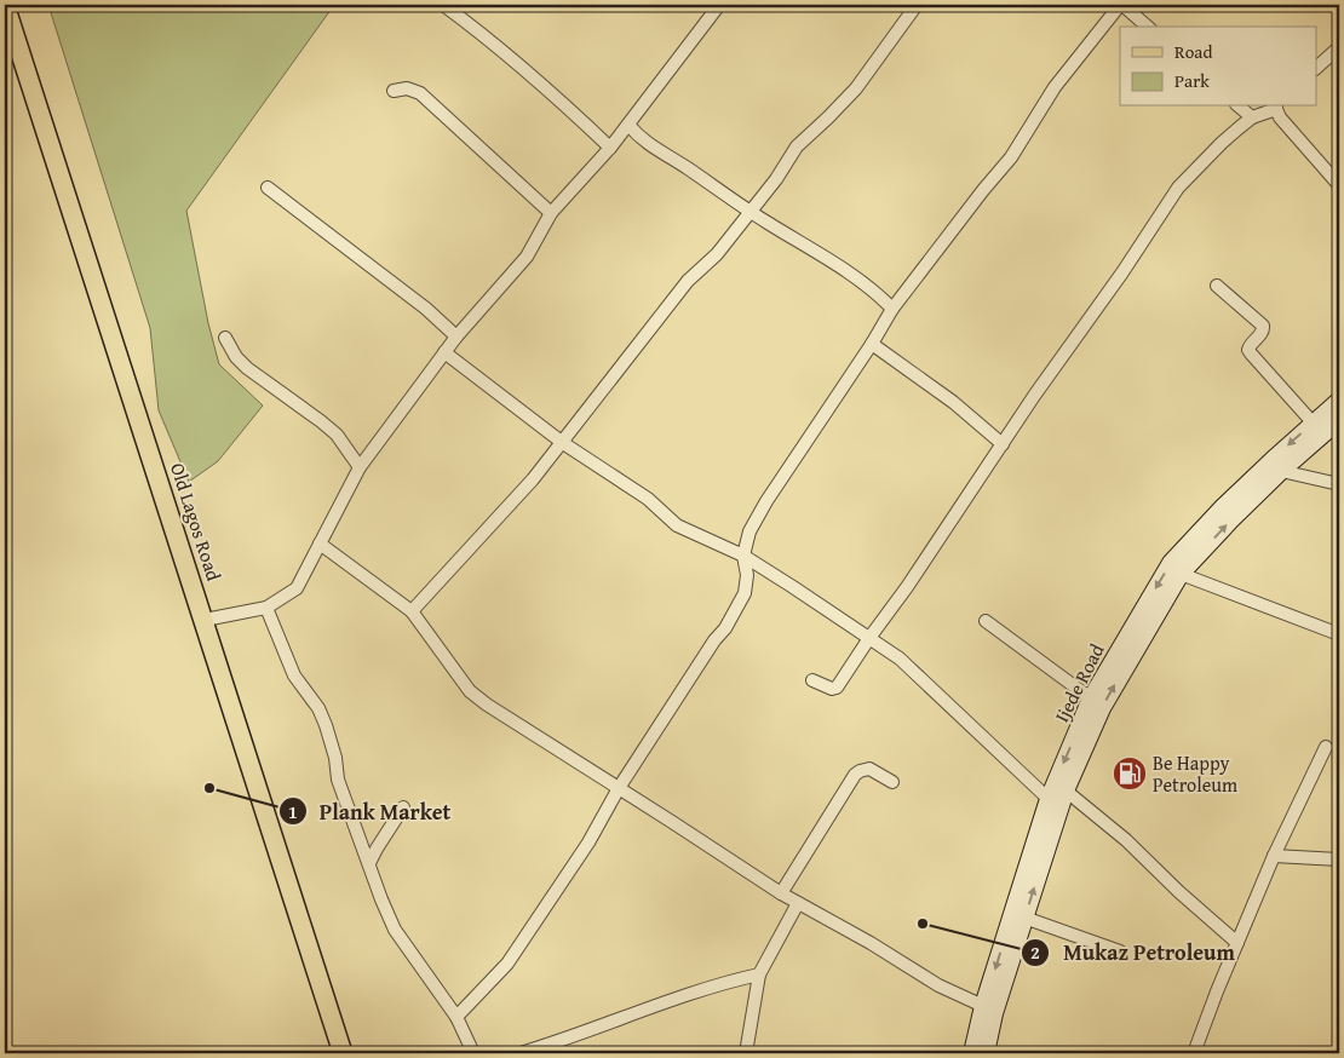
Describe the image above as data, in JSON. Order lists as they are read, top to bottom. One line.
{"streets":{"main road":["Old Lagos Road","Ijede Road"]},"places":{"fuel station":["Be Happy Petroleum"],"other":["Plank Market","Mukaz Petroleum"]},"legend":["Road","Park"]}
